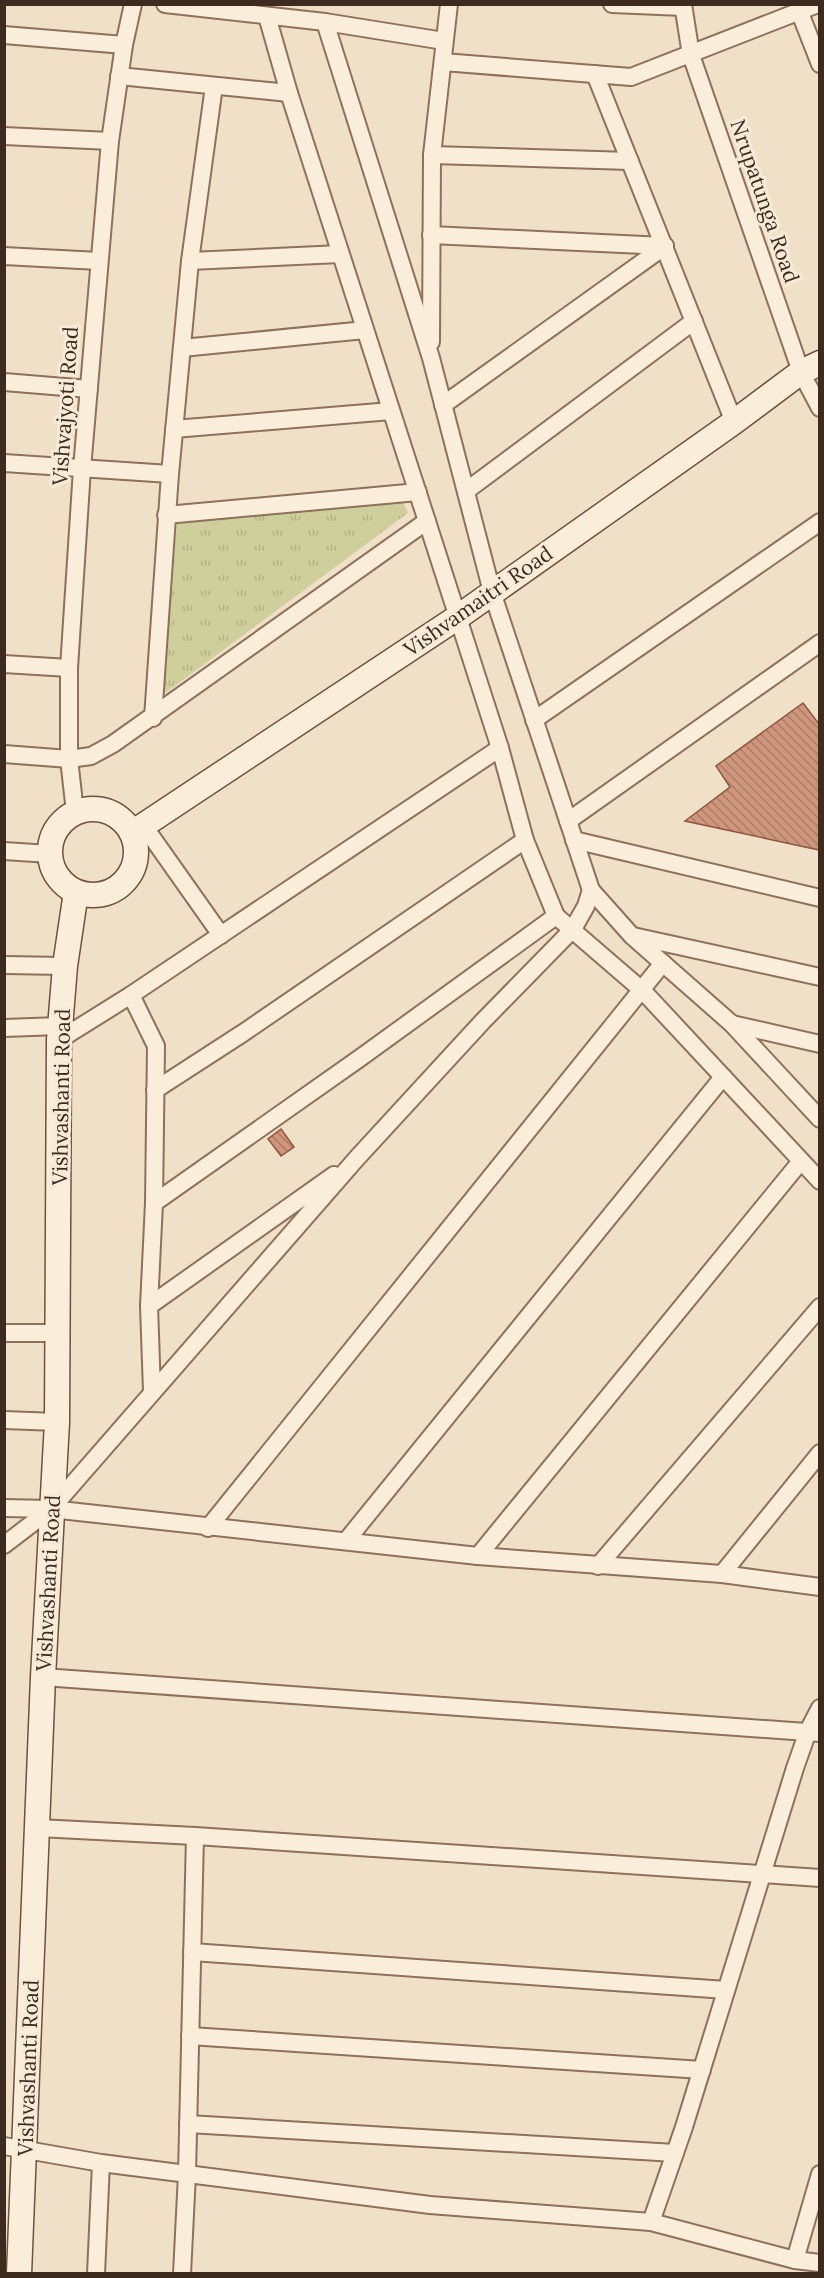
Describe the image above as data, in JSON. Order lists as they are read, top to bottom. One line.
{"streets":{"street":["Nrupatunga Road","Vishvajyoti Road","Vishvamaitri Road","Vishvashanti Road"]},"crossings":[["Nrupatunga Road","Vishvamaitri Road"],["Vishvajyoti Road","Vishvamaitri Road"],["Vishvajyoti Road","Vishvashanti Road"],["Vishvamaitri Road","Vishvashanti Road"]]}
